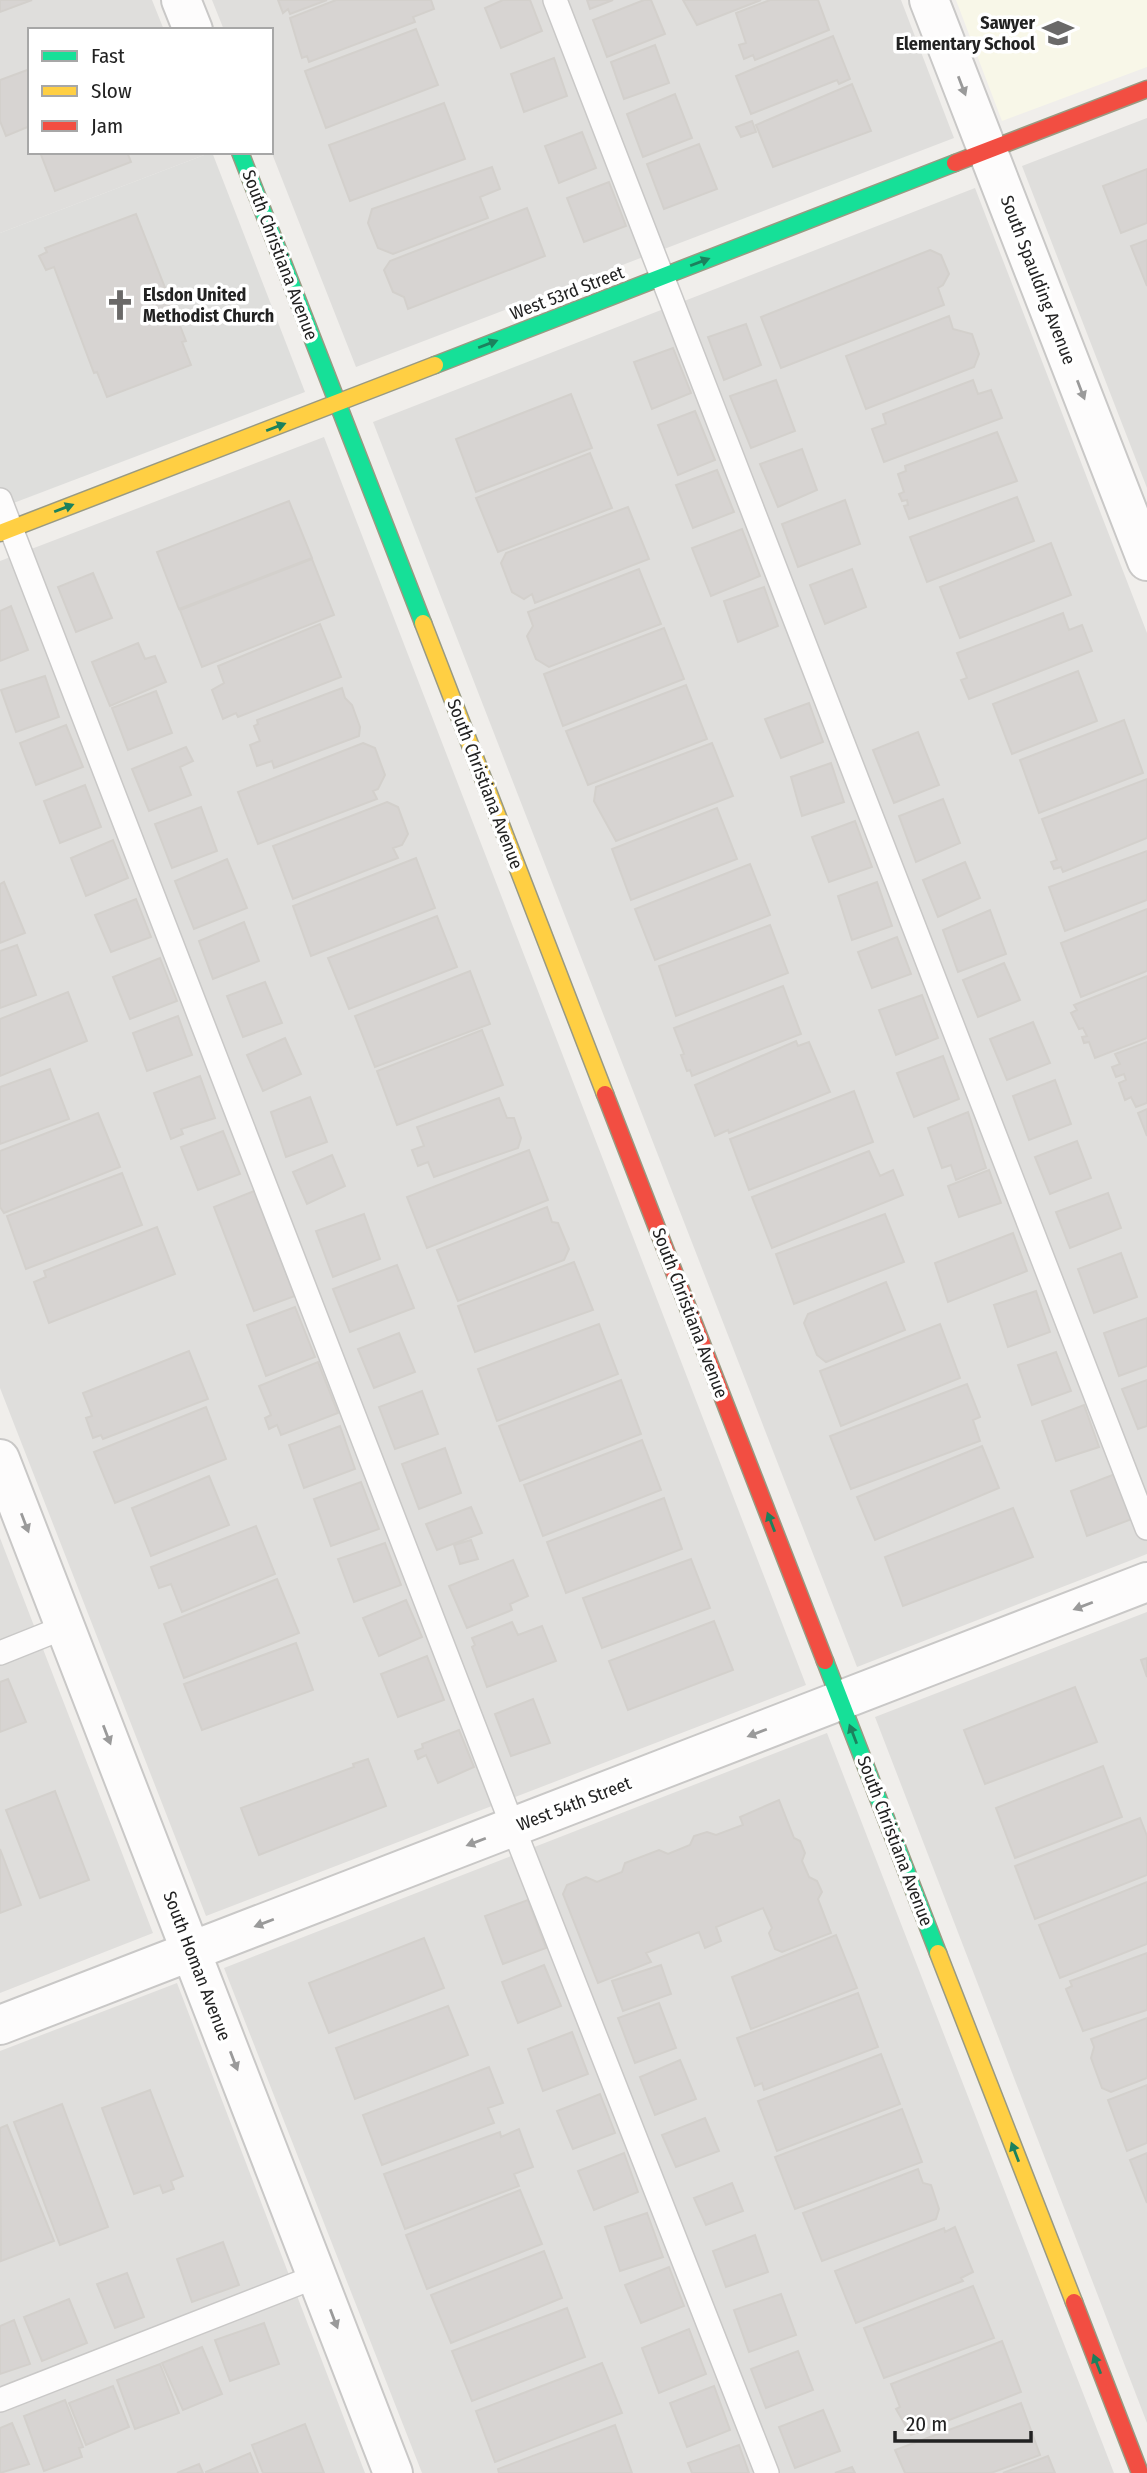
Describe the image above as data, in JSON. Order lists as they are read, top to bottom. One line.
{"streets":{"street":["South Christiana Avenue","South Spaulding Avenue","West 53rd Street","West 54th Street","South Homan Avenue"]},"crossings":[["South Christiana Avenue","West 53rd Street"],["South Christiana Avenue","West 54th Street"],["South Spaulding Avenue","West 53rd Street"],["West 54th Street","South Homan Avenue"]],"one_way":["South Christiana Avenue","South Spaulding Avenue","West 53rd Street","West 54th Street","South Homan Avenue"],"places":{"school or university":["Sawyer Elementary School"],"church":["Elsdon United Methodist Church"]},"legend":["Fast","Slow","Jam"],"scale_bar":"20 m"}
